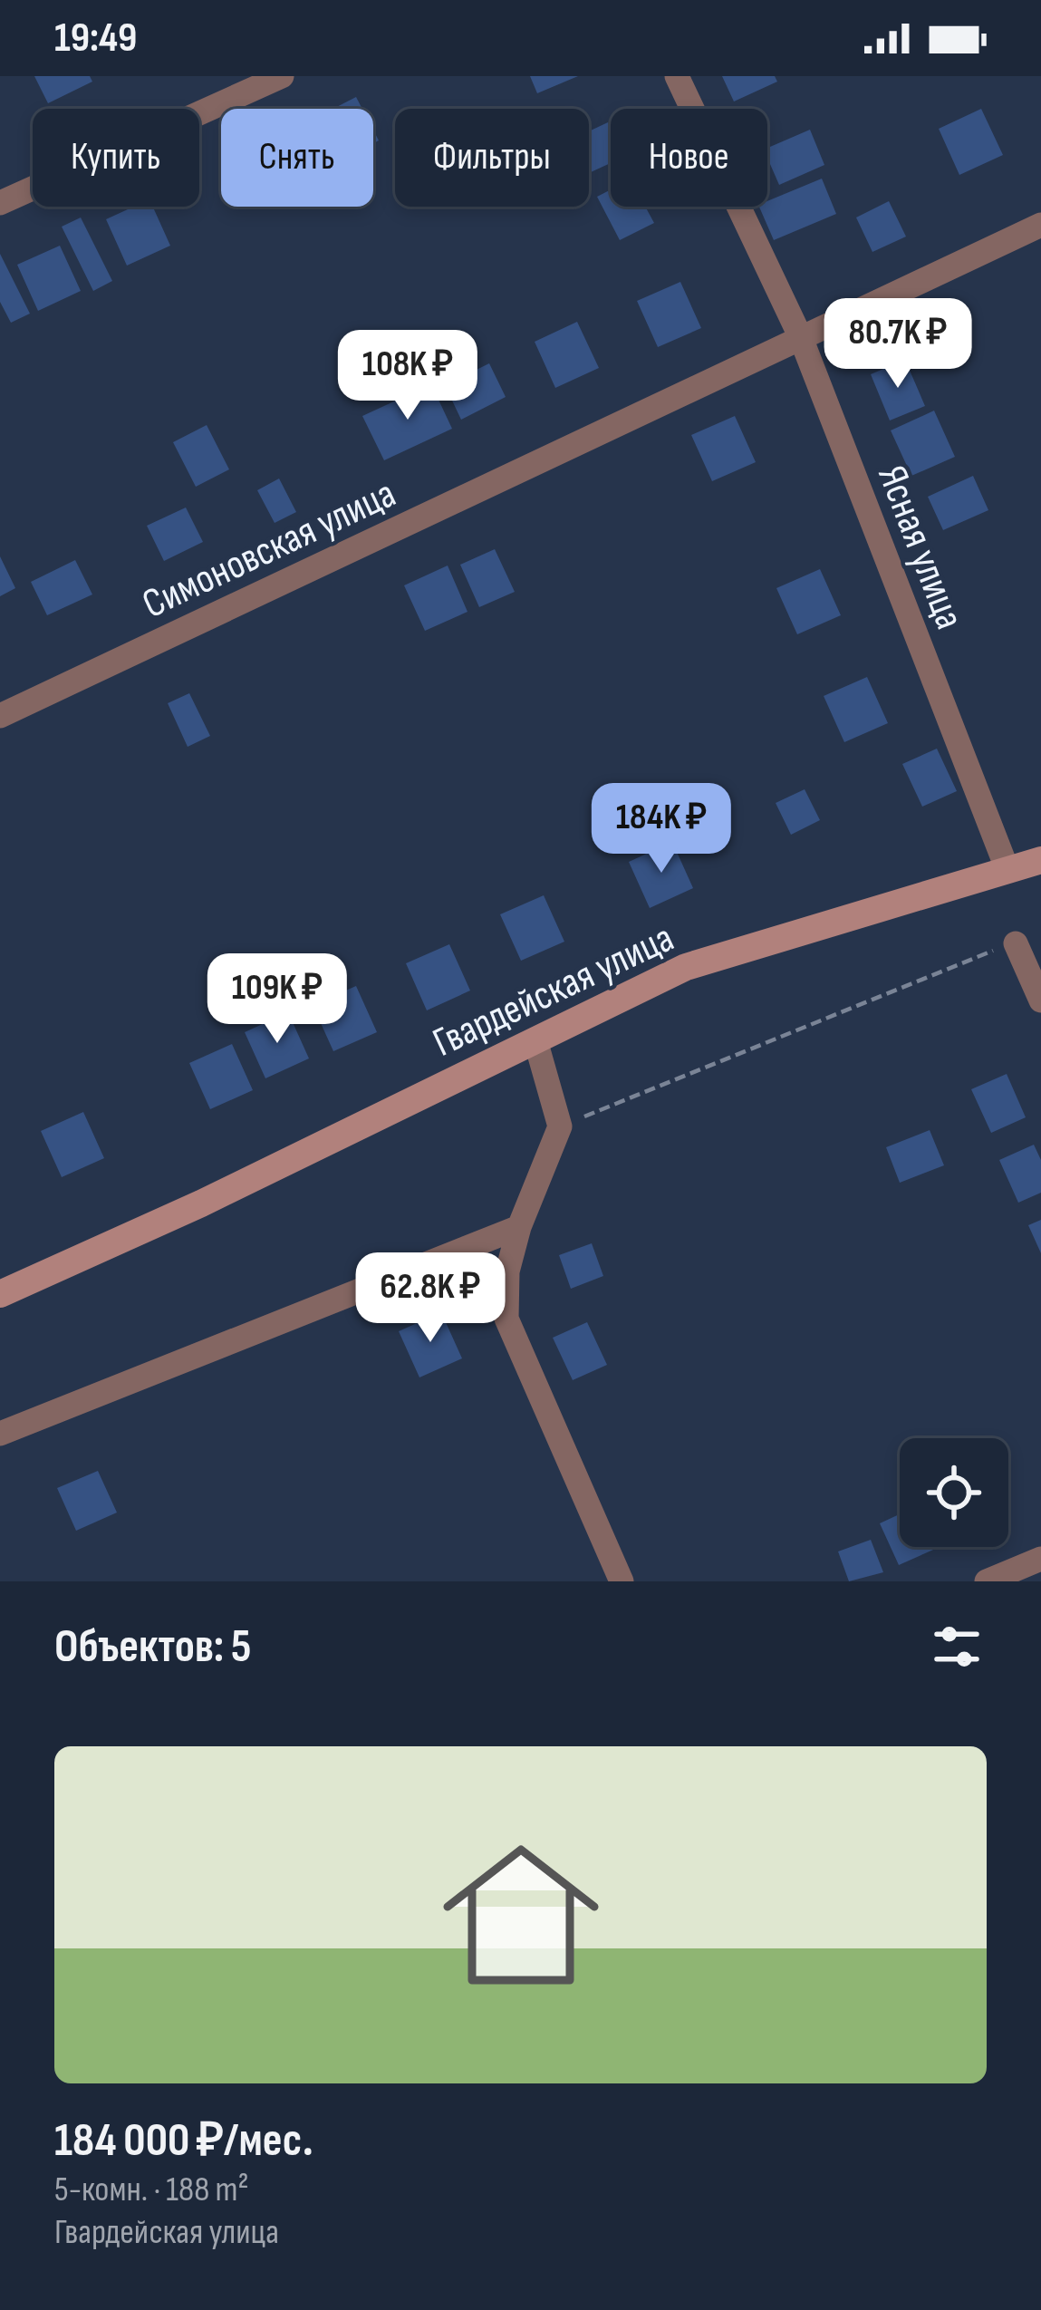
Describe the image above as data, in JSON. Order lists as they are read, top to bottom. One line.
{"streets":{"street":["Ясная улица","Симоновская улица","Гвардейская улица"]},"crossings":[["Ясная улица","Симоновская улица"],["Ясная улица","Гвардейская улица"]],"page":{"status":"19:49","chip":["Купить","Снять","Фильтры","Новое"],"price":["80.7K ₽","108K ₽","184K ₽","109K ₽","62.8K ₽"],"heading":"Объектов: 5","list":[{"name":"184 000 ₽/мес.","note":"5-комн. · 188 m² · Гвардейская улица"}]}}
